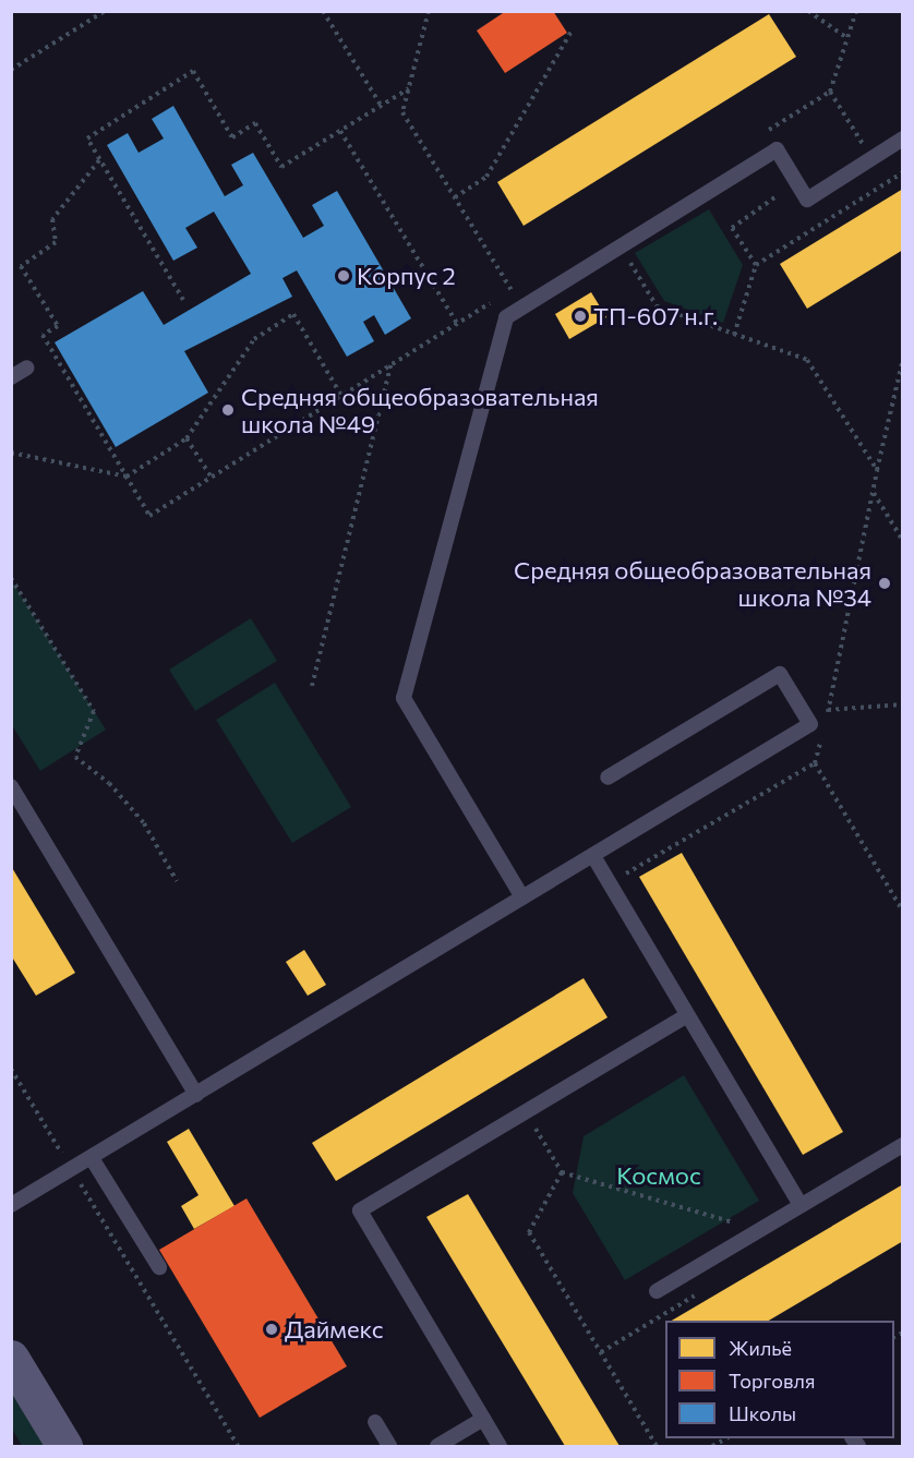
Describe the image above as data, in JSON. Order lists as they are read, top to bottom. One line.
{"parks":["Космос"],"places":["Корпус 2","ТП-607 н.г.","Средняя общеобразовательная школа №49","Средняя общеобразовательная школа №34","Даймекс"],"legend":["Жильё","Торговля","Школы"]}
